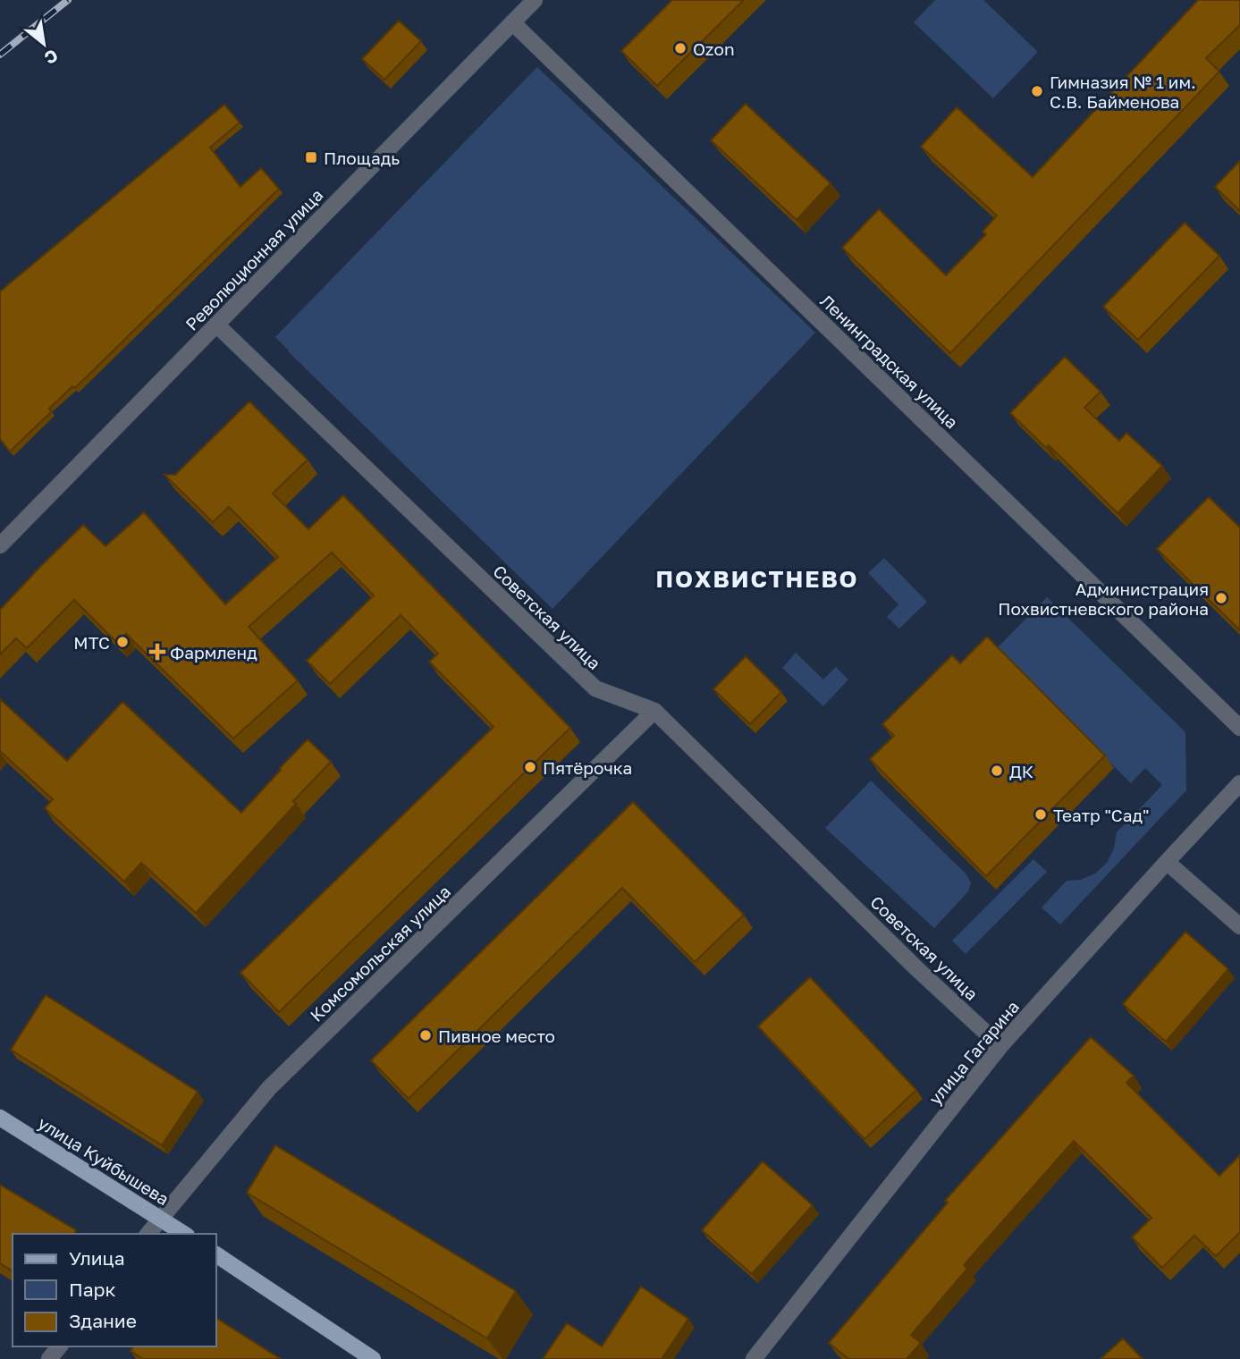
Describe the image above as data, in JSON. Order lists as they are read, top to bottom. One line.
{"streets":{"main road":["улица Куйбышева"],"street":["Революционная улица","Ленинградская улица","Советская улица","Комсомольская улица","улица Гагарина"]},"crossings":[["Революционная улица","Ленинградская улица"],["Революционная улица","Советская улица"],["Советская улица","Комсомольская улица"],["Советская улица","улица Гагарина"],["Комсомольская улица","улица Куйбышева"]],"districts":["ПОХВИСТНЕВО"],"places":{"other":["Ozon","Гимназия № 1 им. С.В. Байменова","Администрация Похвистневского района","МТС","Пятёрочка","ДК","Театр \"Сад\"","Пивное место"],"transit":["Площадь"],"health":["Фармленд"]},"legend":["Улица","Парк","Здание"],"north":"bottom right"}
